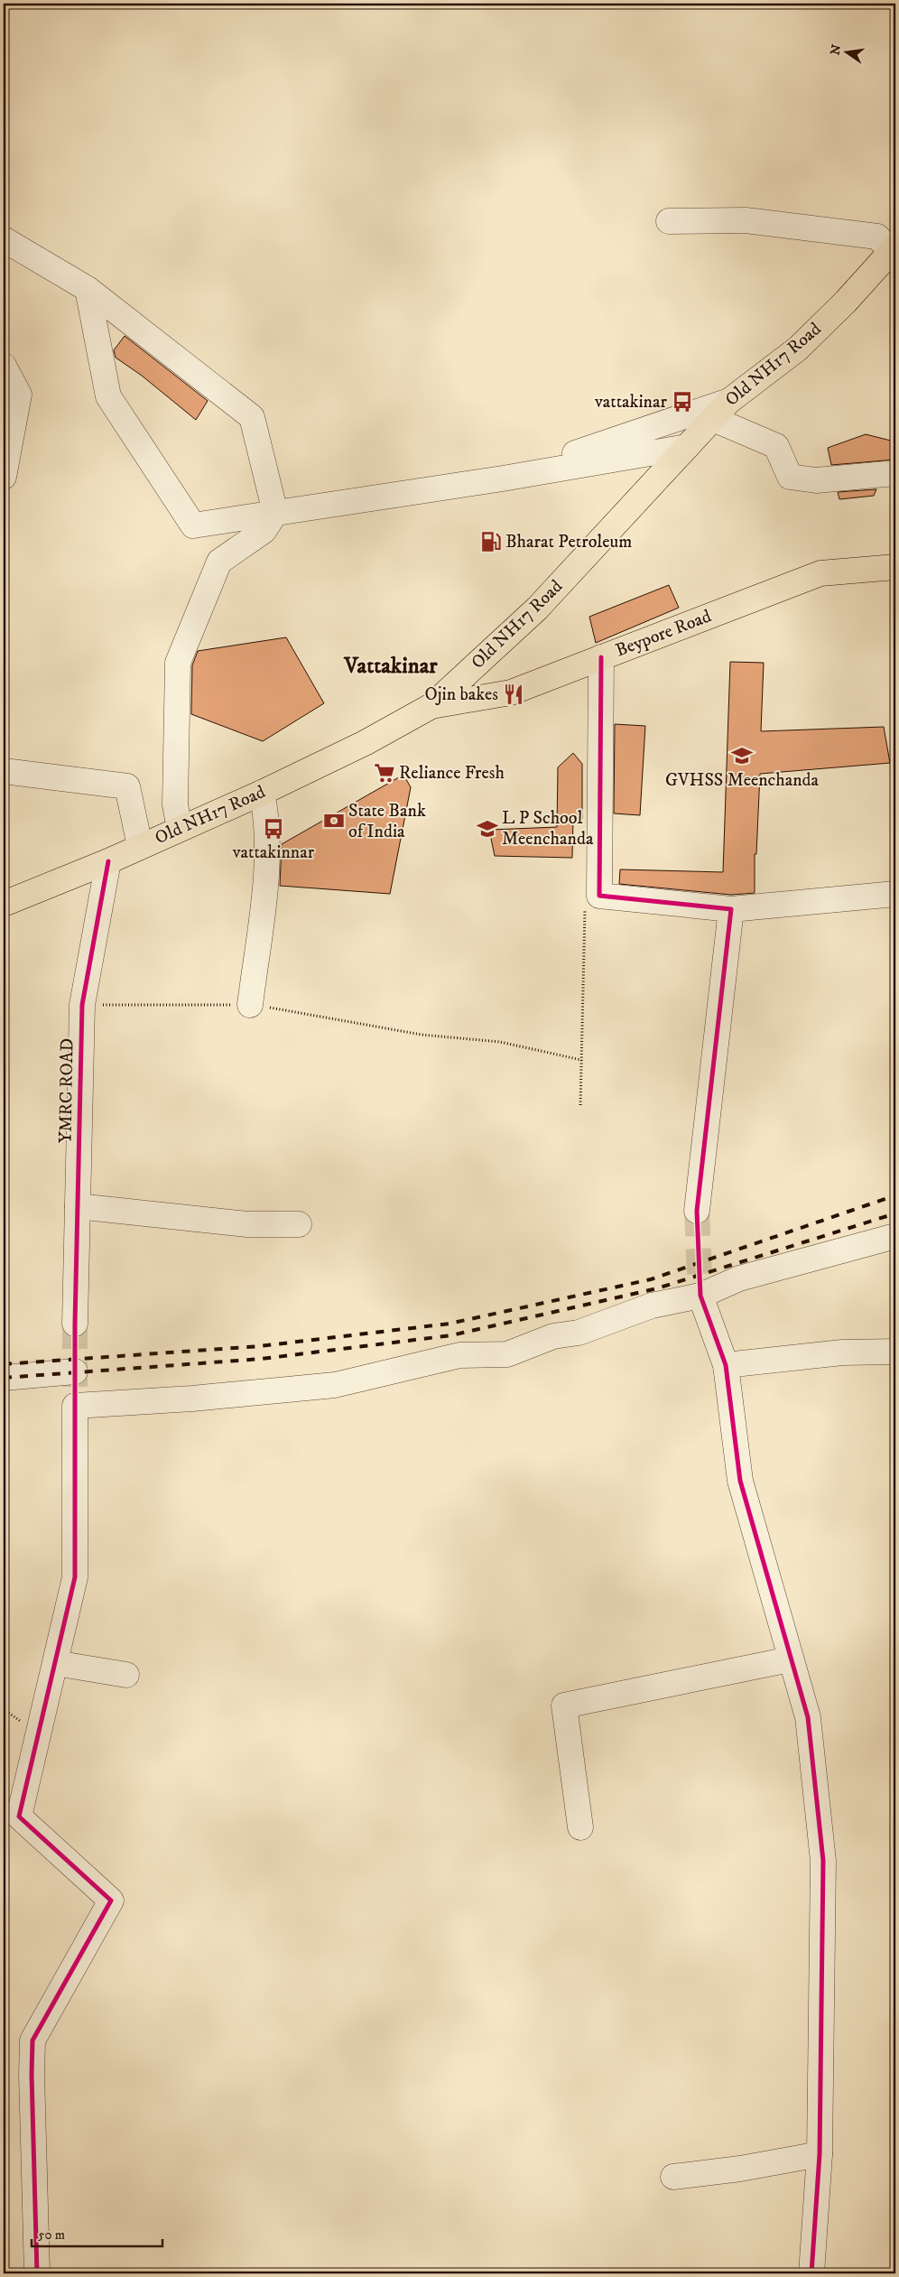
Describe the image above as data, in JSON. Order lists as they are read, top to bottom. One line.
{"streets":{"main road":["Old NH17 Road","Beypore Road"],"street":["YMRC ROAD"]},"crossings":[["Old NH17 Road","Beypore Road"],["Old NH17 Road","YMRC ROAD"]],"districts":["Vattakinar"],"places":{"bus stop":["vattakinar","vattakinnar"],"fuel station":["Bharat Petroleum"],"restaurant":["Ojin bakes"],"school or university":["GVHSS Meenchanda","L P School Meenchanda"],"supermarket":["Reliance Fresh"],"bank":["State Bank of India"]},"scale_bar":"50 m","north":"left"}
